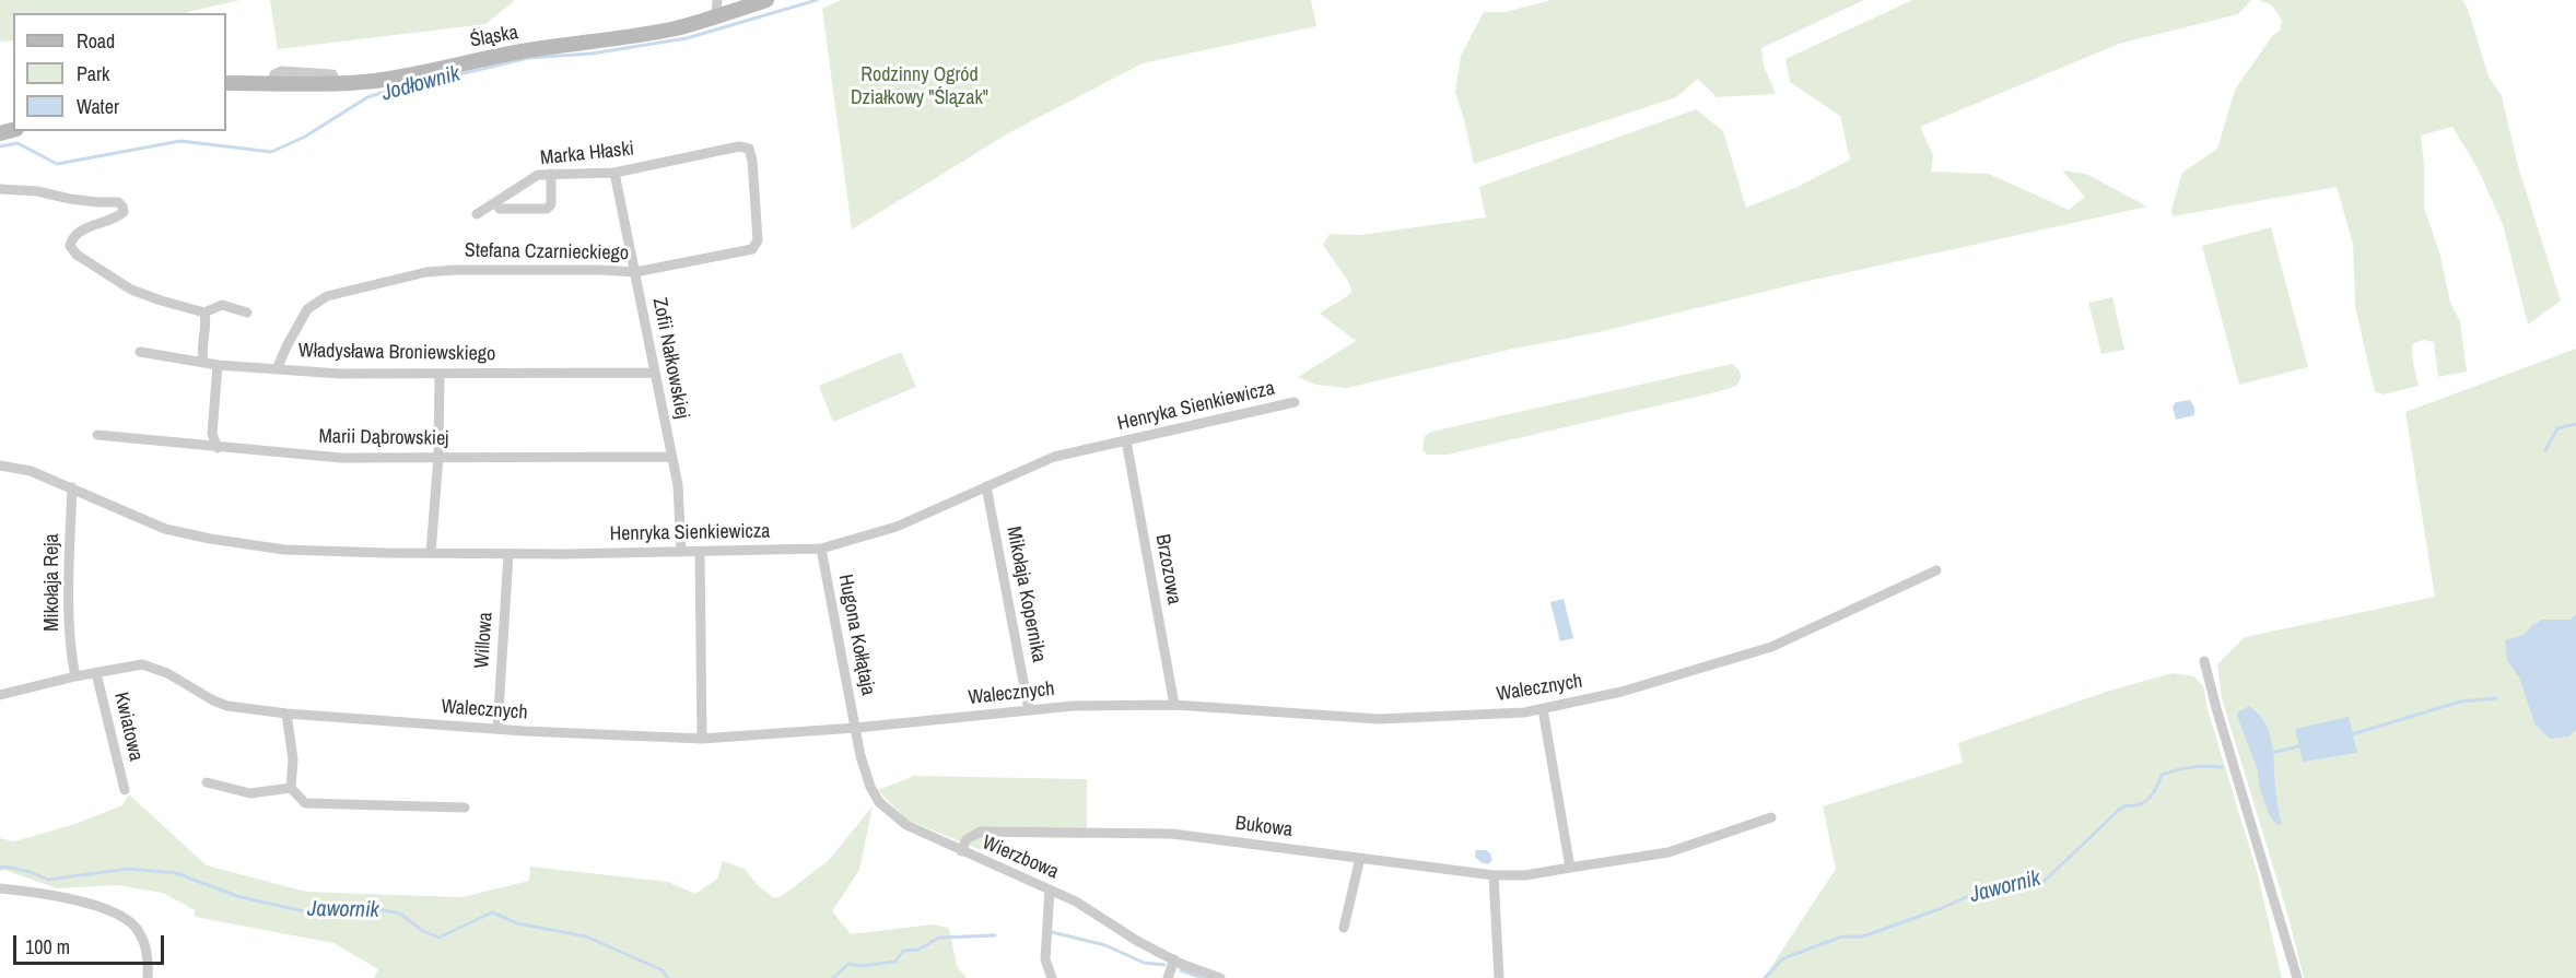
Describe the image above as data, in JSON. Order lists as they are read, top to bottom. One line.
{"streets":{"street":["Śląska","Marka Hłaski","Stefana Czarnieckiego","Władysława Broniewskiego","Zofii Nałkowskiej","Henryka Sienkiewicza","Marii Dąbrowskiej","Brzozowa","Mikołaja Reja","Mikołaja Kopernika","Hugona Kołłątaja","Willowa","Walecznych","Kwiatowa","Bukowa","Wierzbowa"]},"crossings":[["Marka Hłaski","Stefana Czarnieckiego"],["Marka Hłaski","Zofii Nałkowskiej"],["Stefana Czarnieckiego","Władysława Broniewskiego"],["Stefana Czarnieckiego","Zofii Nałkowskiej"],["Władysława Broniewskiego","Zofii Nałkowskiej"],["Zofii Nałkowskiej","Henryka Sienkiewicza"],["Zofii Nałkowskiej","Marii Dąbrowskiej"],["Henryka Sienkiewicza","Brzozowa"],["Henryka Sienkiewicza","Mikołaja Reja"],["Henryka Sienkiewicza","Mikołaja Kopernika"],["Henryka Sienkiewicza","Hugona Kołłątaja"],["Henryka Sienkiewicza","Willowa"],["Brzozowa","Walecznych"],["Mikołaja Reja","Walecznych"],["Mikołaja Kopernika","Walecznych"],["Hugona Kołłątaja","Walecznych"],["Hugona Kołłątaja","Wierzbowa"],["Willowa","Walecznych"],["Walecznych","Kwiatowa"],["Walecznych","Wierzbowa"],["Bukowa","Wierzbowa"]],"water":["Jodłownik","Jawornik"],"parks":["Rodzinny Ogród Działkowy \"Ślązak\""],"legend":["Road","Park","Water"],"scale_bar":"100 m"}
